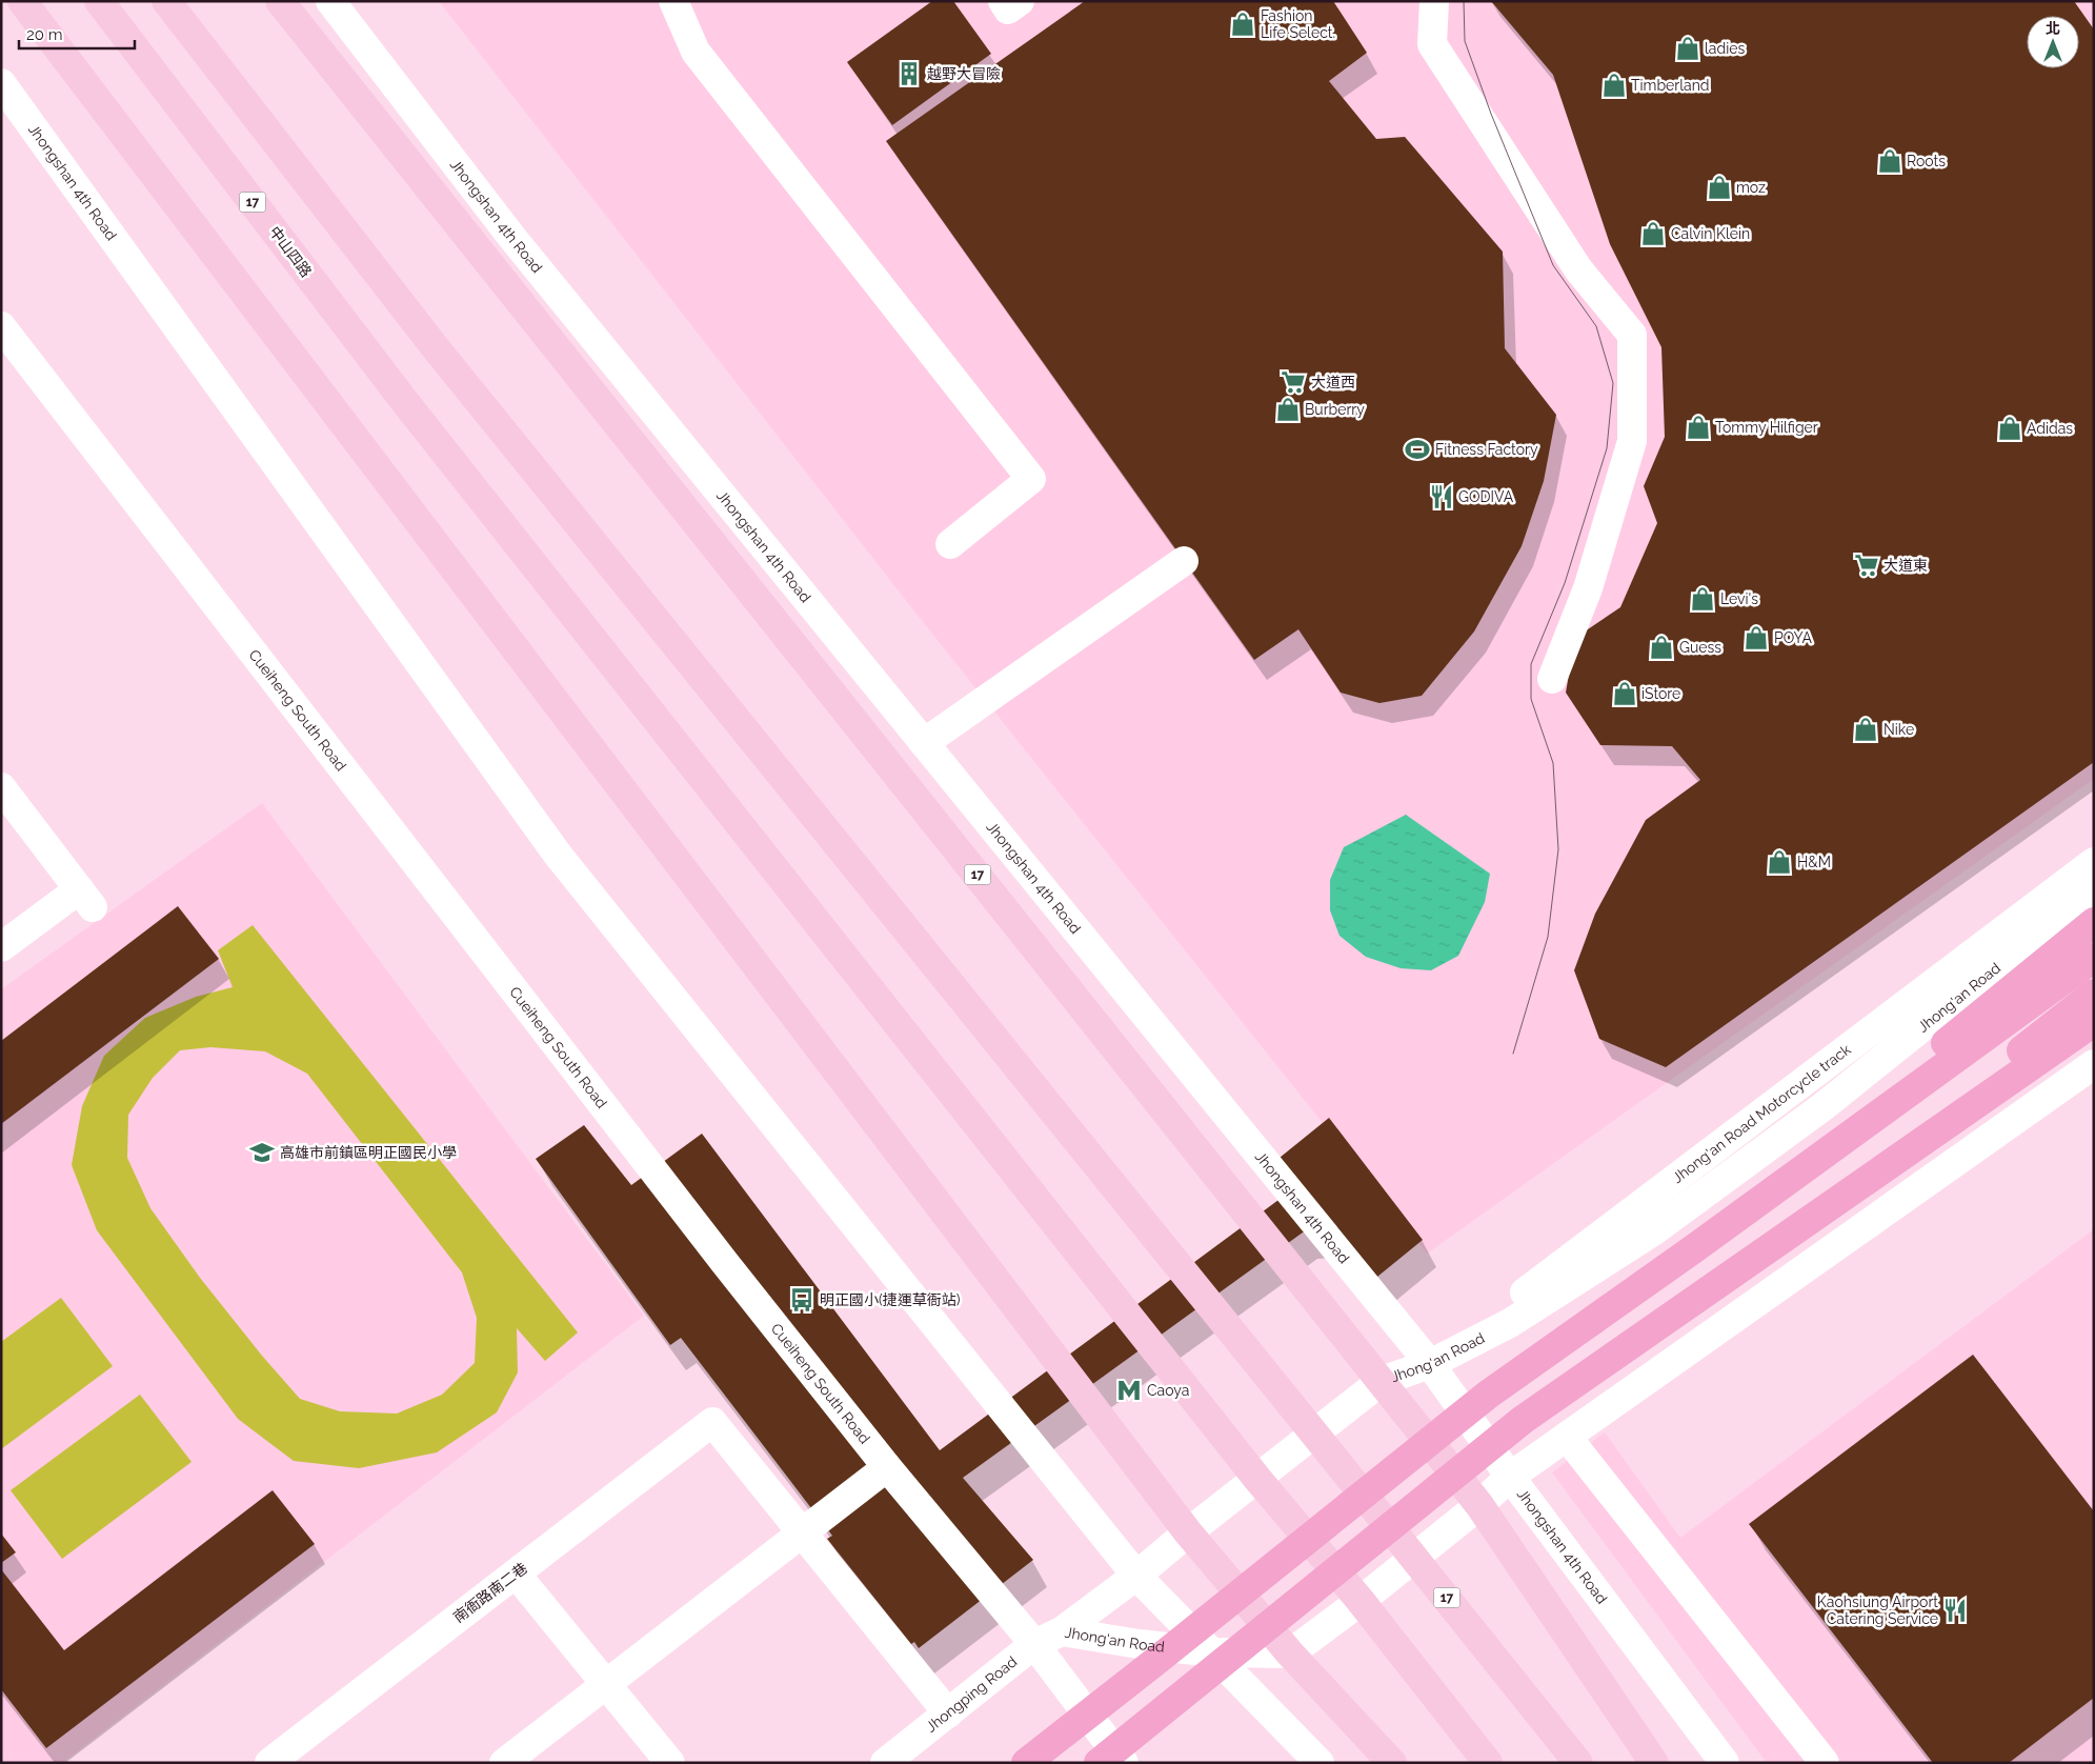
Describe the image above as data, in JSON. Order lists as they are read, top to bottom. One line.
{"streets":{"main road":["17","中山四路"],"street":["Jhongshan 4th Road","Cueiheng South Road","Jhong'an Road","Jhong'an Road Motorcycle track","南衙路南二巷","Jhongping Road"]},"crossings":[["Jhongshan 4th Road","Jhong'an Road"],["Jhongshan 4th Road","Jhong'an Road Motorcycle track"],["17","中山四路"],["17","Jhong'an Road"],["中山四路","Jhong'an Road"],["Cueiheng South Road","Jhongping Road"],["Jhong'an Road","Jhong'an Road Motorcycle track"],["Jhong'an Road","Jhongping Road"]],"places":{"shop":["Fashion Life Select.","ladies","Timberland","Roots","moz","Calvin Klein","Burberry","Tommy Hilfiger","Adidas","Levi's","POYA","Guess","iStore","Nike","H&M"],"building":["越野大冒險"],"supermarket":["大道西","大道東"],"sports":["Fitness Factory"],"restaurant":["GODIVA","Kaohsiung Airport Catering Service"],"school or university":["高雄市前鎮區明正國民小學"],"bus stop":["明正國小(捷運草衙站)"],"metro station":["Caoya"]},"scale_bar":"20 m","north":"top"}
